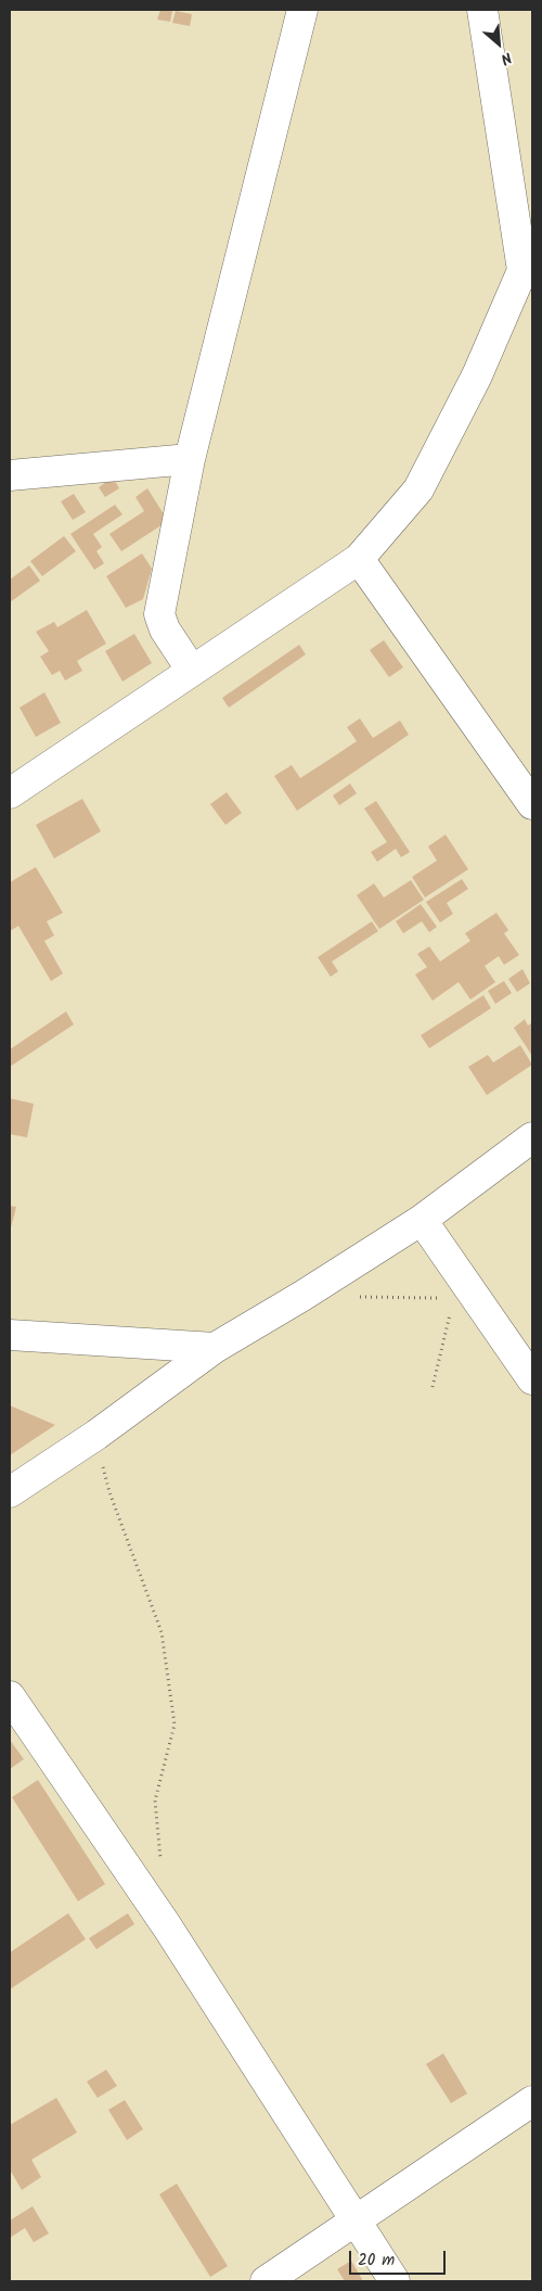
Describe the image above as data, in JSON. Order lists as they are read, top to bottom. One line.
{"scale_bar":"20 m","north":"bottom right"}
